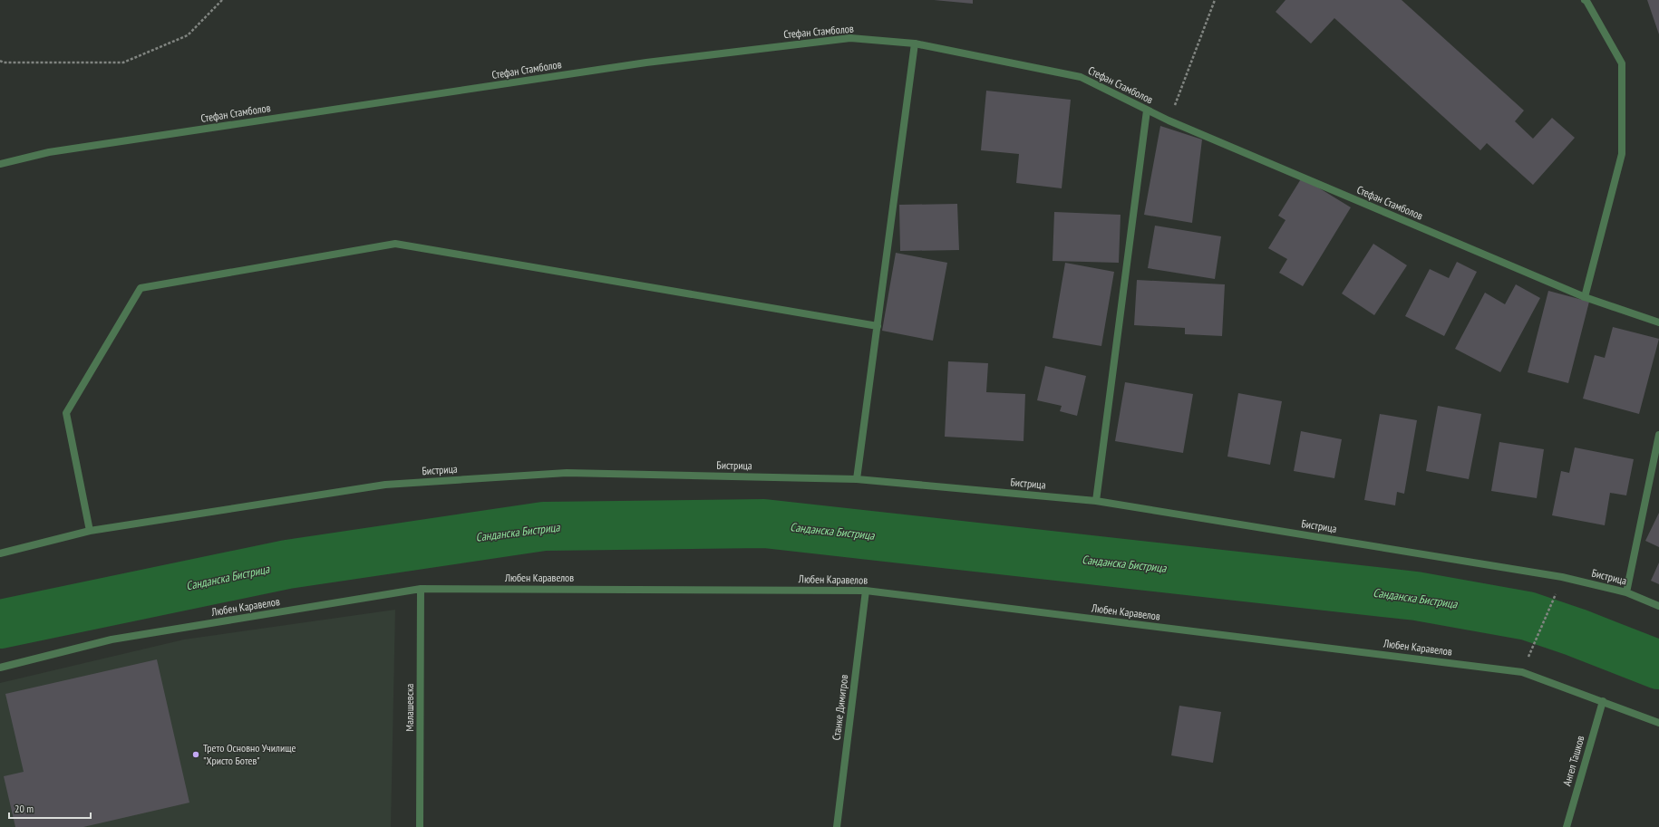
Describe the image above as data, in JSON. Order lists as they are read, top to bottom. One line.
{"streets":{"street":["Стефан Стамболов","Бистрица","Любен Каравелов","Малашевска","Станке Димитров","Ангел Ташков"]},"crossings":[["Любен Каравелов","Малашевска"],["Любен Каравелов","Станке Димитров"],["Любен Каравелов","Ангел Ташков"]],"water":["Санданска Бистрица"],"places":["Трето Основно Училище \"Христо Ботев\""],"scale_bar":"20 m"}
